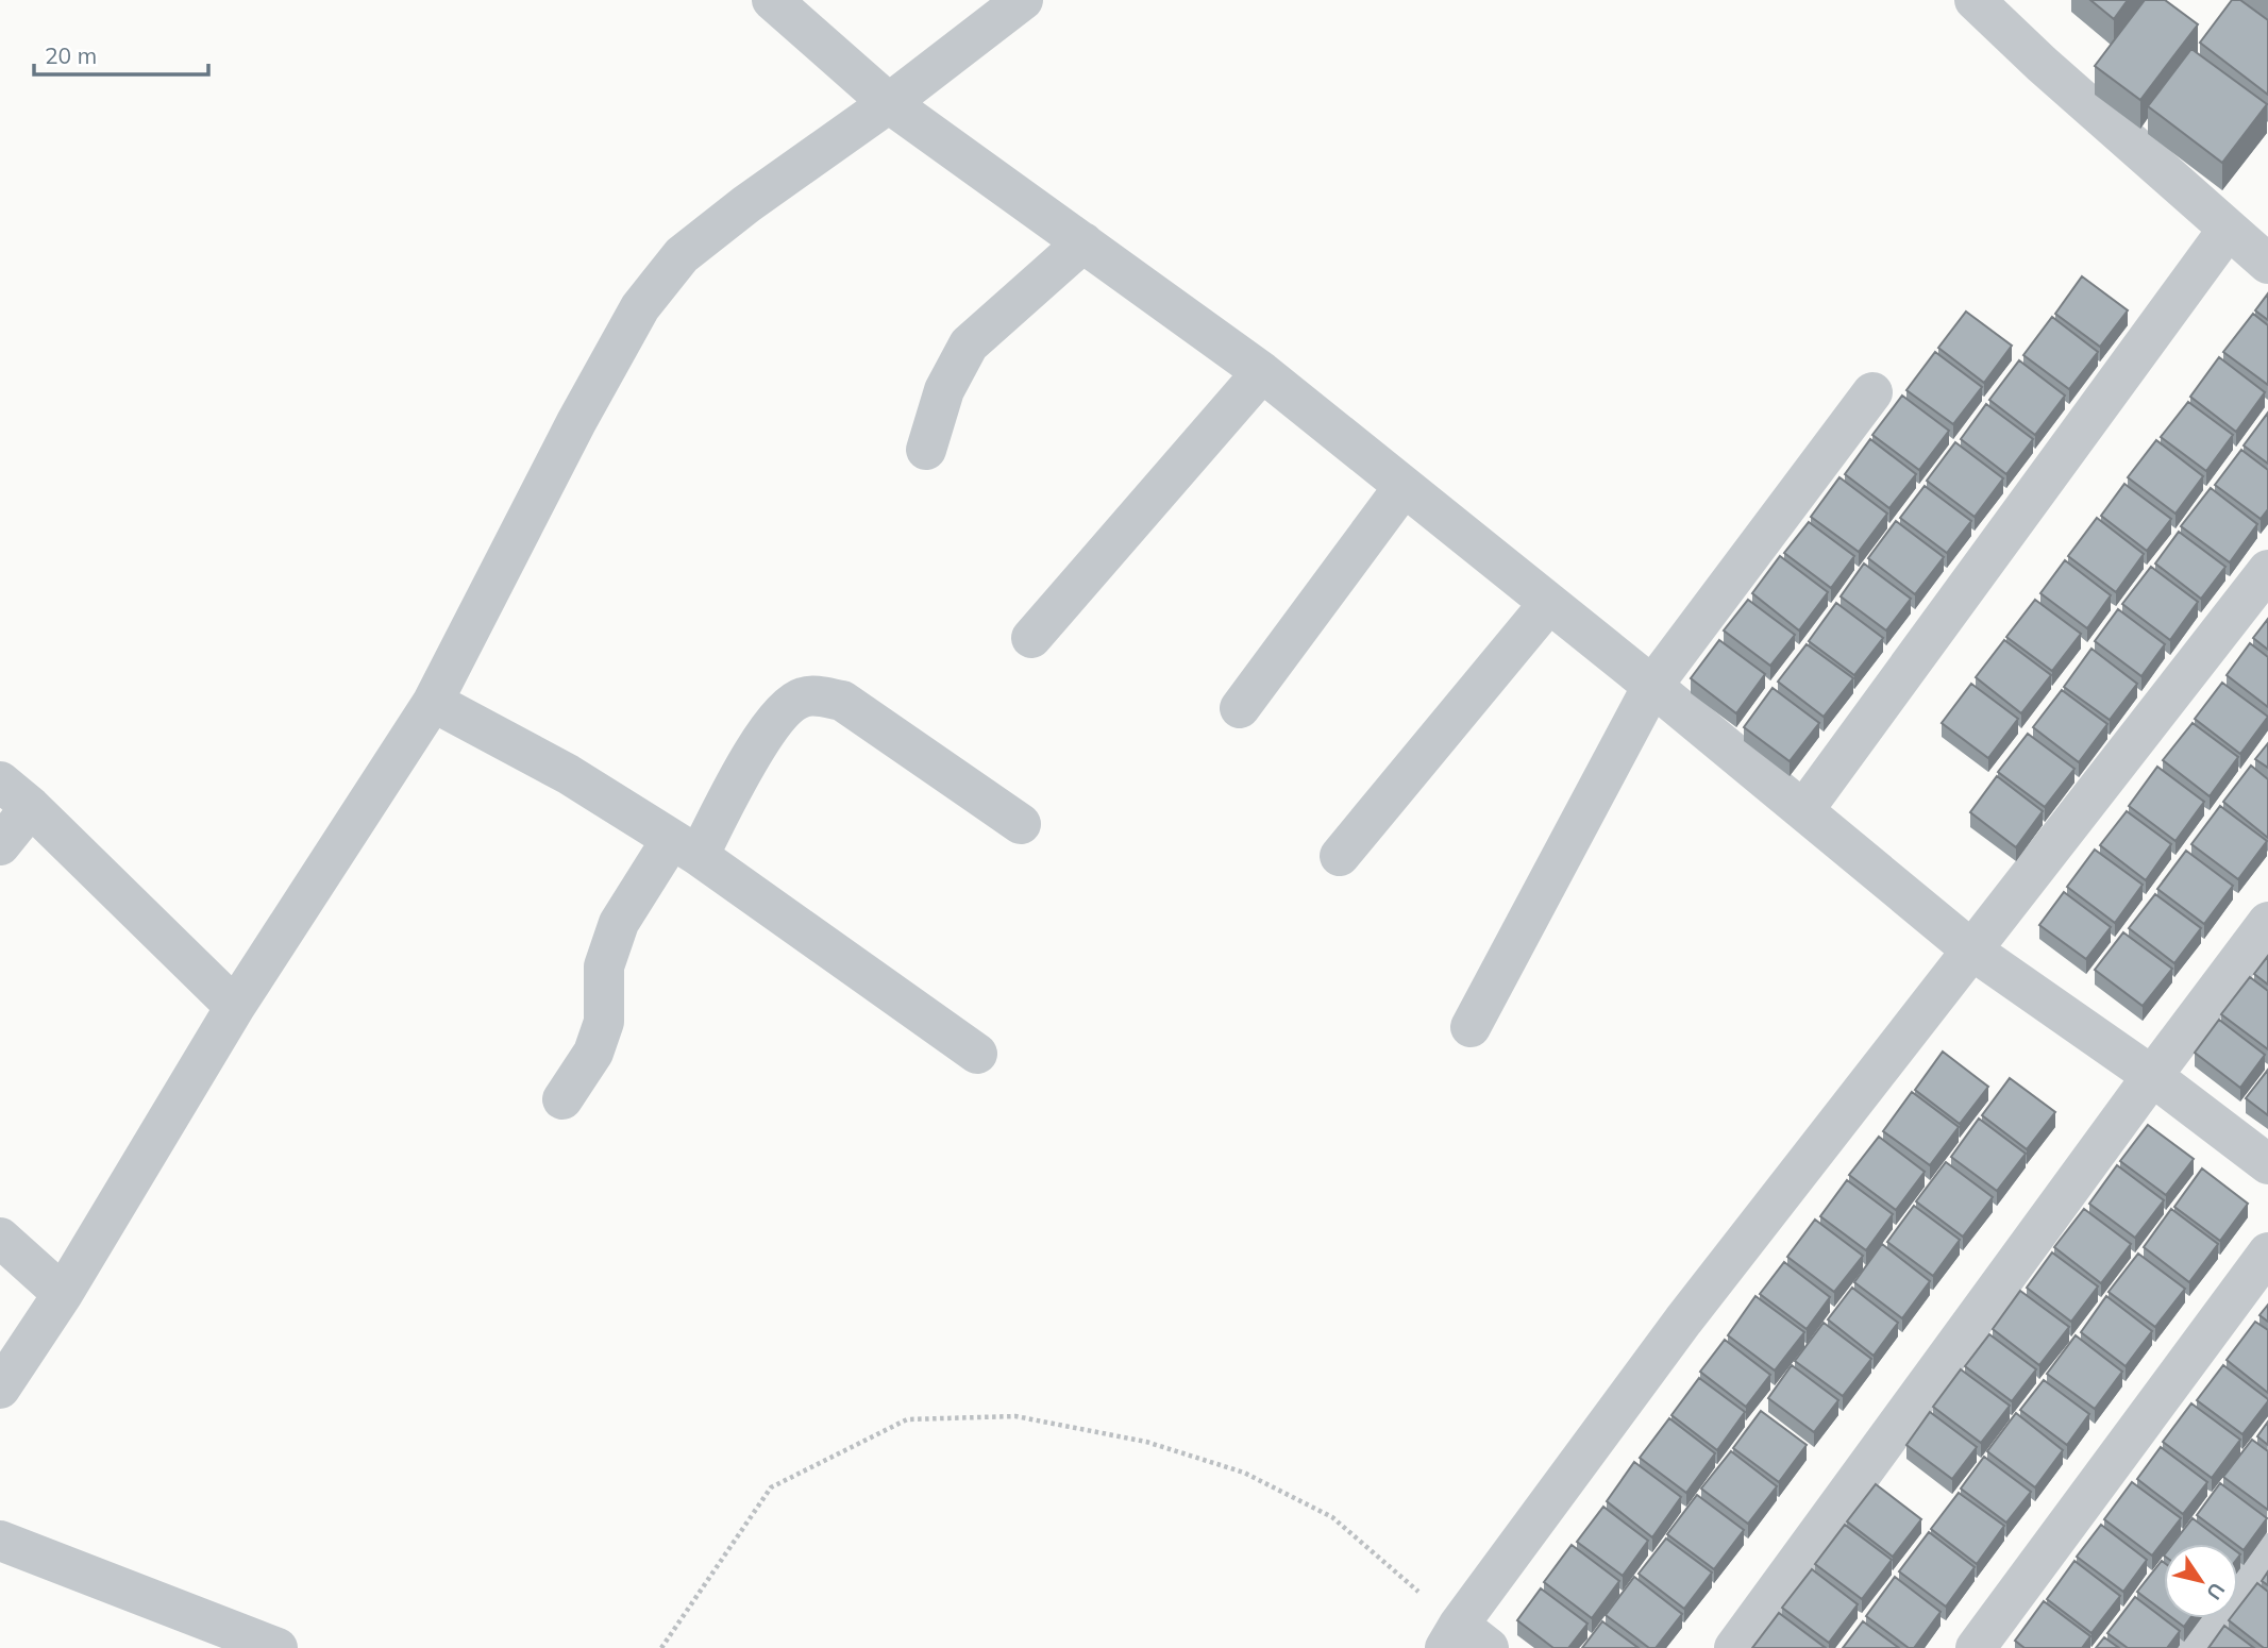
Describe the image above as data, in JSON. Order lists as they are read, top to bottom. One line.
{"scale_bar":"20 m","north":"bottom right"}
